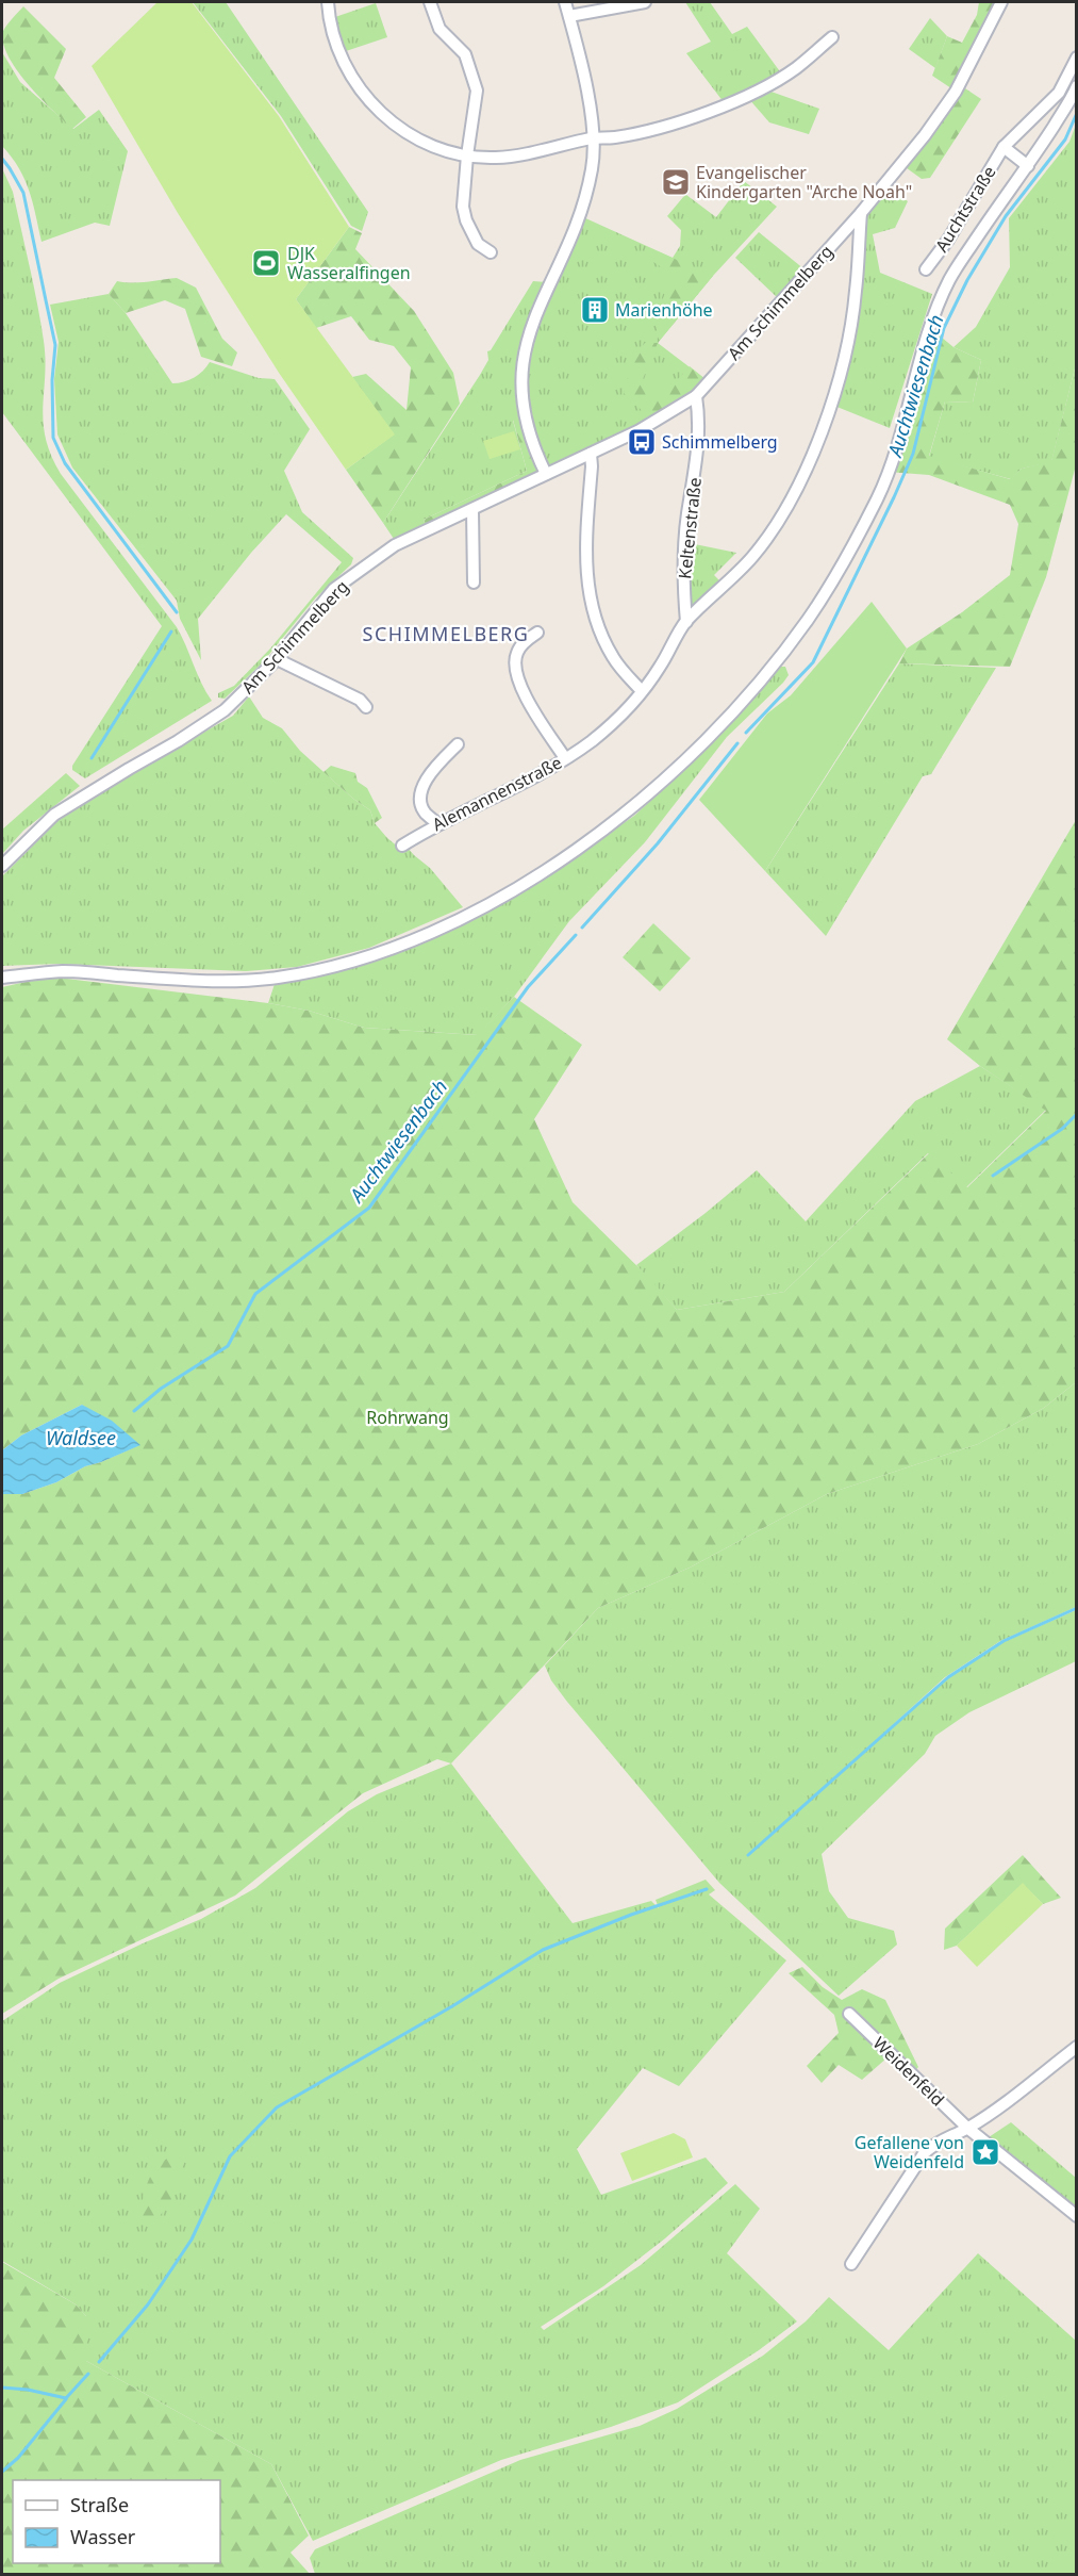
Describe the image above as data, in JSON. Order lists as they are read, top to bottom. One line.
{"streets":{"street":["Auchtstraße","Am Schimmelberg","Keltenstraße","Alemannenstraße","Weidenfeld"]},"crossings":[["Am Schimmelberg","Keltenstraße"],["Am Schimmelberg","Alemannenstraße"],["Keltenstraße","Alemannenstraße"]],"districts":["SCHIMMELBERG"],"water":["Auchtwiesenbach","Waldsee"],"parks":["Rohrwang"],"places":{"school or university":["Evangelischer Kindergarten \"Arche Noah\""],"sports":["DJK Wasseralfingen"],"building":["Marienhöhe"],"bus stop":["Schimmelberg"],"place":["Gefallene von Weidenfeld"]},"legend":["Straße","Wasser"]}
